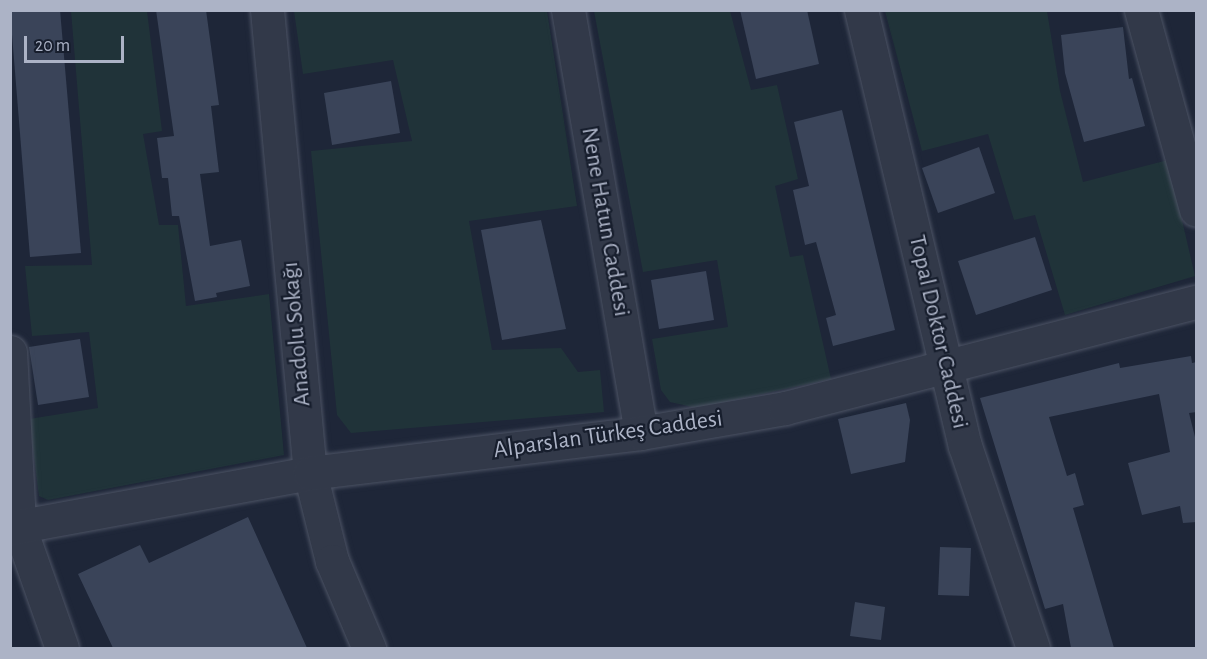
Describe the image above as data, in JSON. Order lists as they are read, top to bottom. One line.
{"streets":{"street":["Nene Hatun Caddesi","Topal Doktor Caddesi","Anadolu Sokağı","Alparslan Türkeş Caddesi"]},"crossings":[["Nene Hatun Caddesi","Alparslan Türkeş Caddesi"],["Topal Doktor Caddesi","Alparslan Türkeş Caddesi"],["Anadolu Sokağı","Alparslan Türkeş Caddesi"]],"scale_bar":"20 m"}
